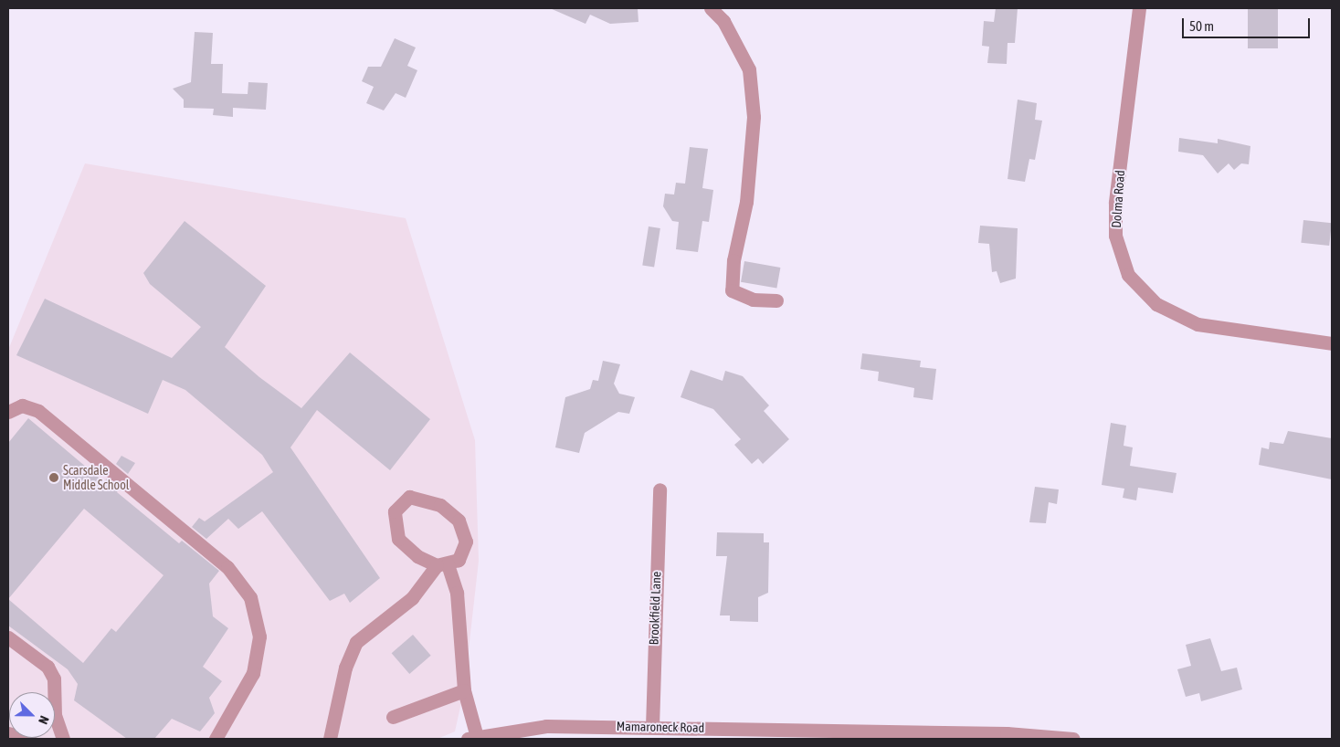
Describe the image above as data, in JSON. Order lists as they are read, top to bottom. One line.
{"streets":{"street":["Dolma Road","Brookfield Lane","Mamaroneck Road"]},"crossings":[["Brookfield Lane","Mamaroneck Road"]],"places":["Scarsdale Middle School"],"scale_bar":"50 m","north":"bottom right"}
